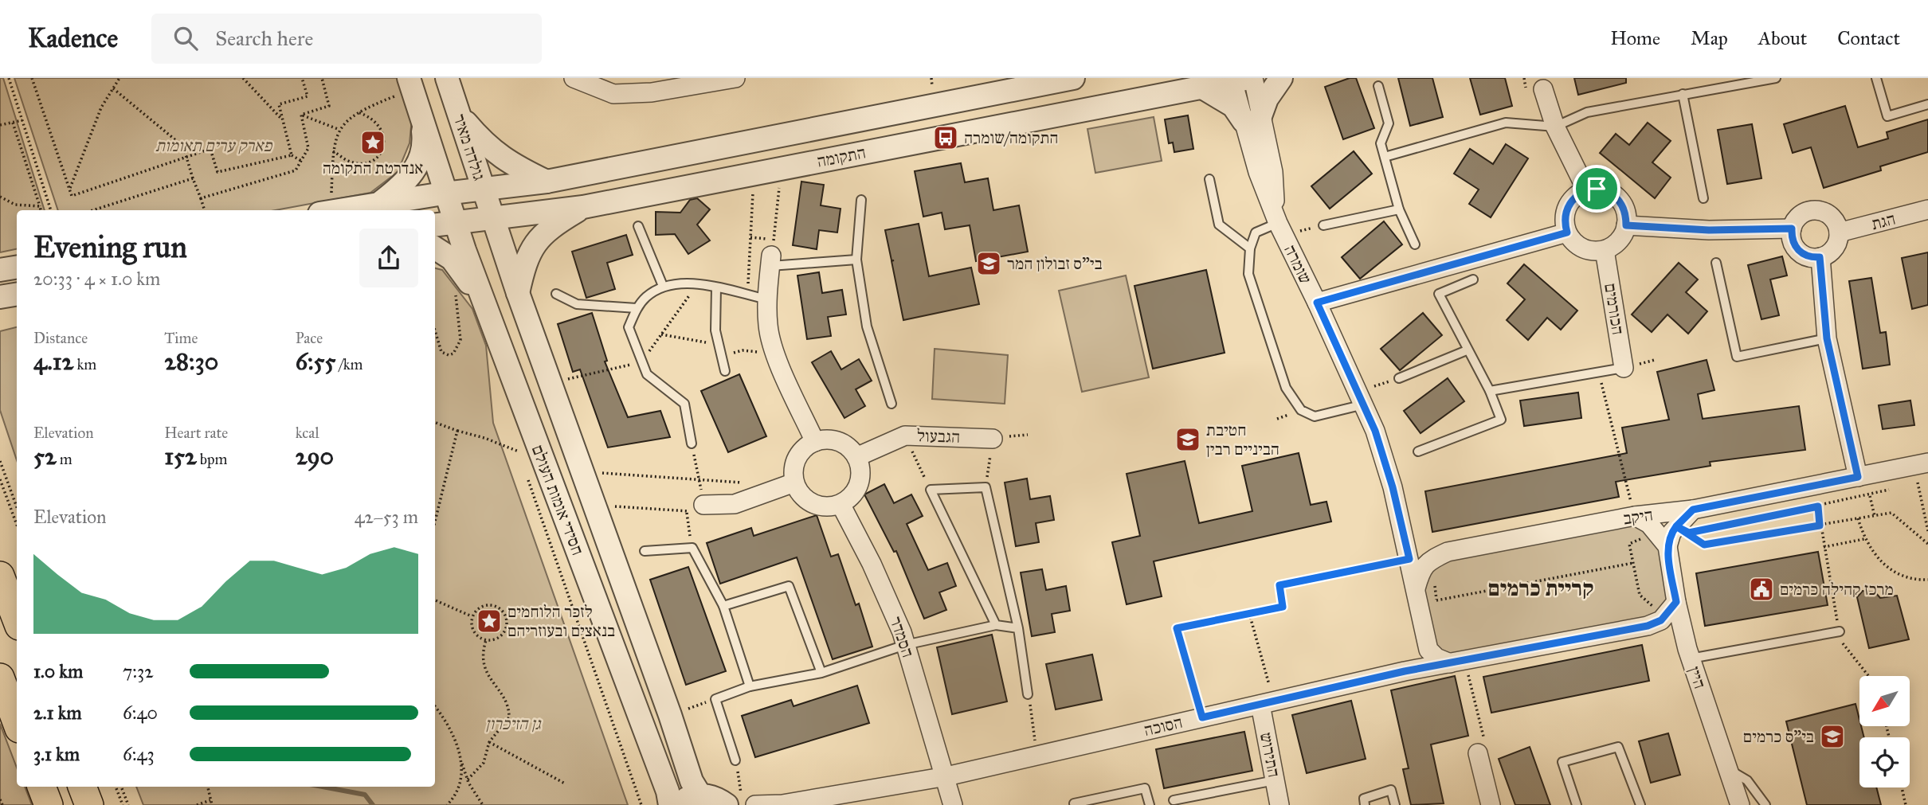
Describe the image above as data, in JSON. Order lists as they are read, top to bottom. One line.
{"streets":{"street":["גולדה מאיר","התקומה","הגת","שומרה","הכורמים","הגבעול","חסידי אומות העולם","היקב","הסמדר","היין","הסוכה","התירוש"]},"crossings":[["גולדה מאיר","התקומה"],["גולדה מאיר","חסידי אומות העולם"],["התקומה","שומרה"],["התקומה","חסידי אומות העולם"],["שומרה","היקב"],["שומרה","הסוכה"],["הגבעול","הסמדר"],["הסמדר","הסוכה"],["היין","הסוכה"],["הסוכה","התירוש"]],"districts":["קריית כרמים"],"parks":["פארק ערים תאומות","גן הזיכרון"],"places":{"bus stop":["התקומה/שומרה"],"place":["אנדרטת התקומה","לזכר הלוחמים בנאצים ובעוזריהם"],"school or university":["בי\"ס זבולון המר","חטיבת הביניים רבין","בי\"ס כרמים"],"public building":["מרכז קהילה כרמים"]},"north":"bottom left","page":{"header":"Kadence","search":"Search here","nav":["Home","Map","About","Contact"],"heading":["Evening run","20:33 · 4 × 1.0 km"],"stats":[["Distance","4.12 km"],["Time","28:30"],["Pace","6:55 /km"],["Elevation","52 m"],["Heart rate","152 bpm"],["kcal","290"]],"chart":["Elevation","42–53 m"],"list":[{"name":"1.0 km","note":"7:32"},{"name":"2.1 km","note":"6:40"},{"name":"3.1 km","note":"6:43"}]}}
